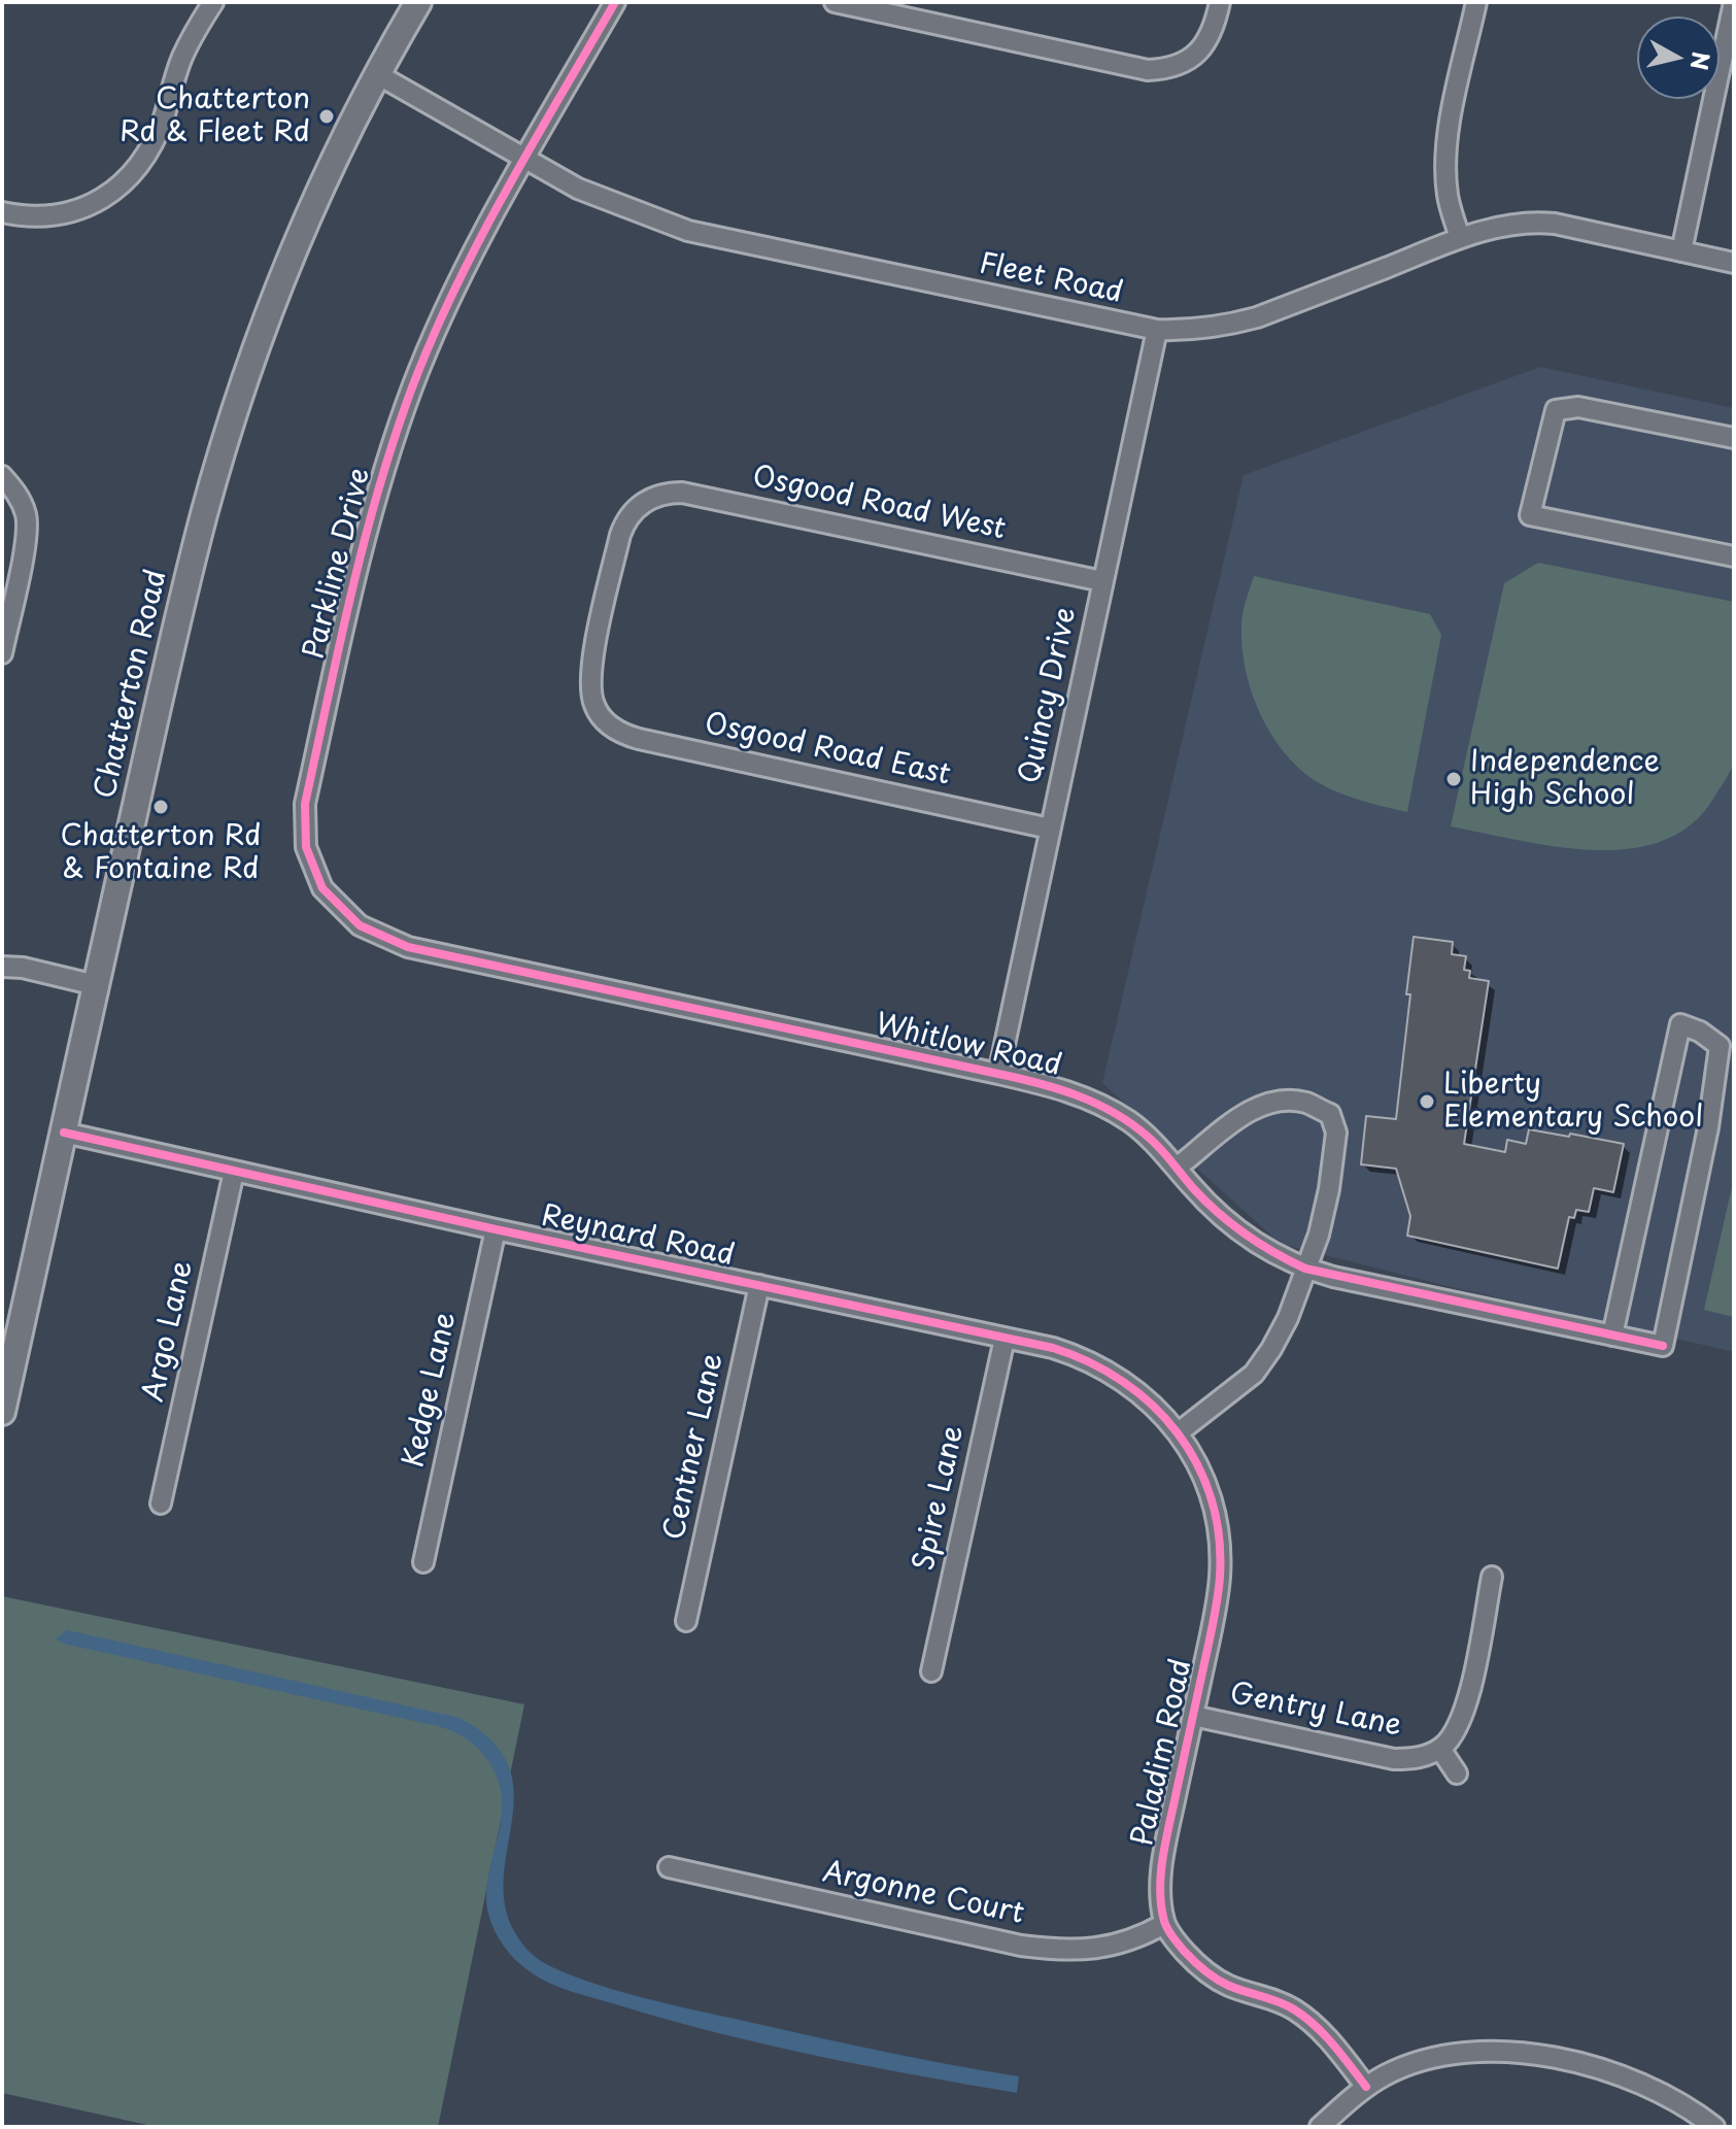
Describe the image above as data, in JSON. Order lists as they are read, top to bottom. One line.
{"streets":{"main road":["Chatterton Road"],"street":["Fleet Road","Osgood Road West","Parkline Drive","Quincy Drive","Osgood Road East","Whitlow Road","Reynard Road","Argo Lane","Kedge Lane","Centner Lane","Spire Lane","Gentry Lane","Paladim Road","Argonne Court"]},"crossings":[["Fleet Road","Parkline Drive"],["Fleet Road","Chatterton Road"],["Fleet Road","Quincy Drive"],["Osgood Road West","Quincy Drive"],["Osgood Road West","Osgood Road East"],["Parkline Drive","Whitlow Road"],["Chatterton Road","Reynard Road"],["Quincy Drive","Osgood Road East"],["Quincy Drive","Whitlow Road"],["Reynard Road","Argo Lane"],["Reynard Road","Kedge Lane"],["Reynard Road","Centner Lane"],["Reynard Road","Spire Lane"],["Reynard Road","Paladim Road"],["Gentry Lane","Paladim Road"],["Paladim Road","Argonne Court"]],"places":["Chatterton Rd & Fleet Rd","Independence High School","Chatterton Rd & Fontaine Rd","Liberty Elementary School"],"north":"right"}
